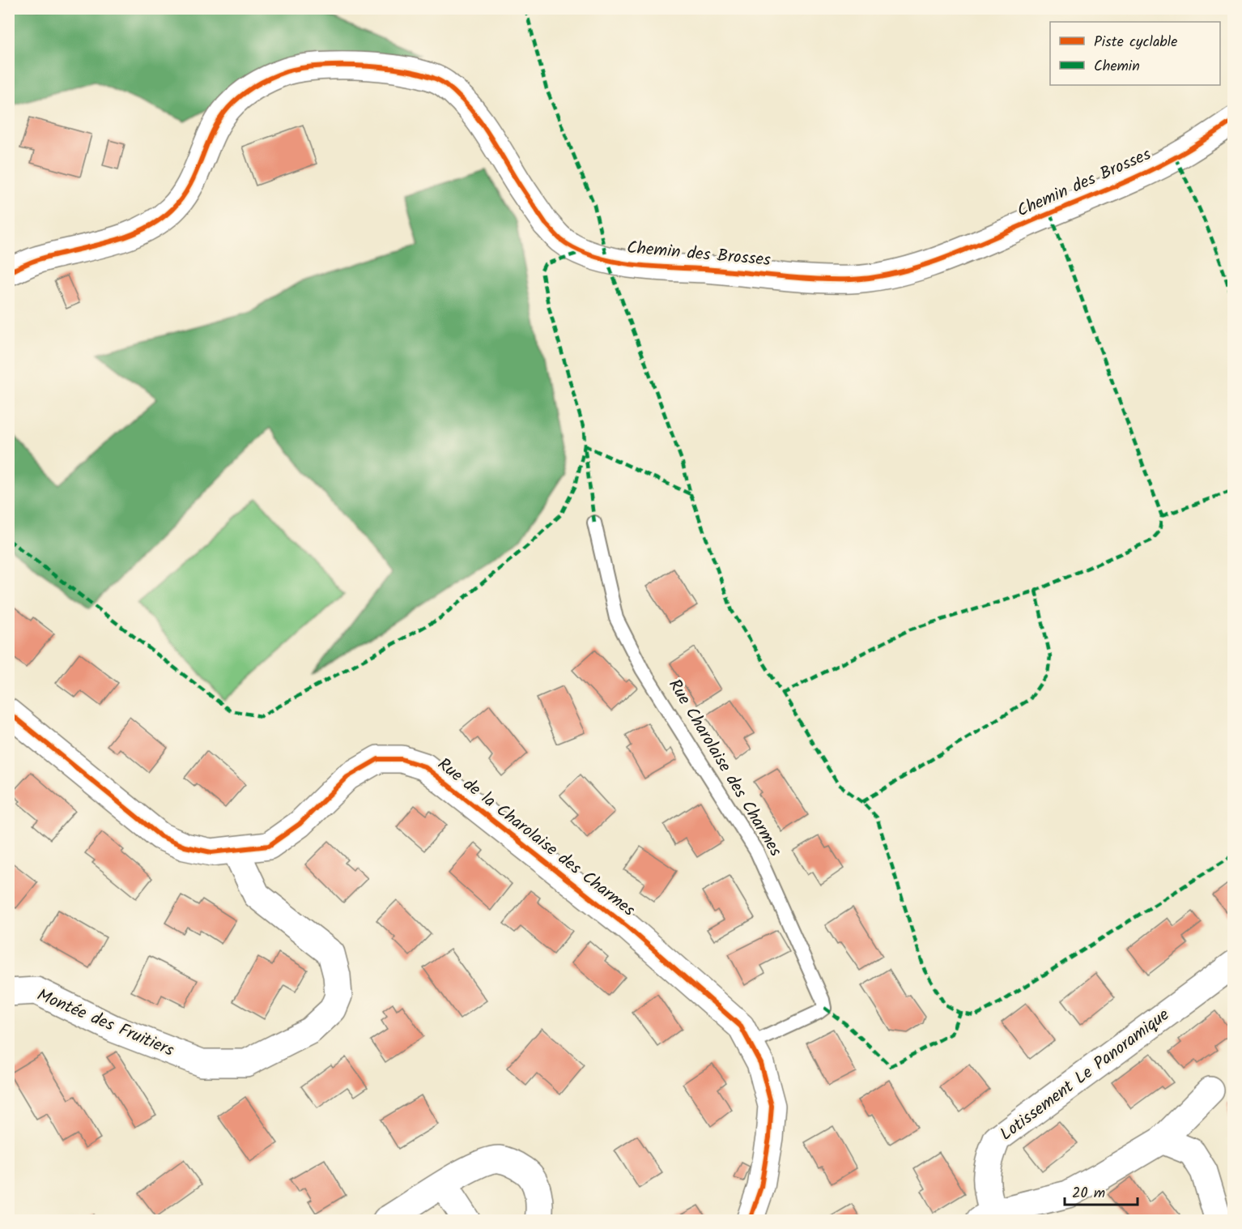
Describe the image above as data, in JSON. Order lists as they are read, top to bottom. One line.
{"streets":{"street":["Chemin des Brosses","Rue de la Charolaise des Charmes","Montée des Fruitiers","Lotissement Le Panoramique"],"lane":["Rue Charolaise des Charmes"]},"crossings":[["Rue Charolaise des Charmes","Rue de la Charolaise des Charmes"],["Rue de la Charolaise des Charmes","Montée des Fruitiers"]],"legend":["Piste cyclable","Chemin"],"scale_bar":"20 m"}
